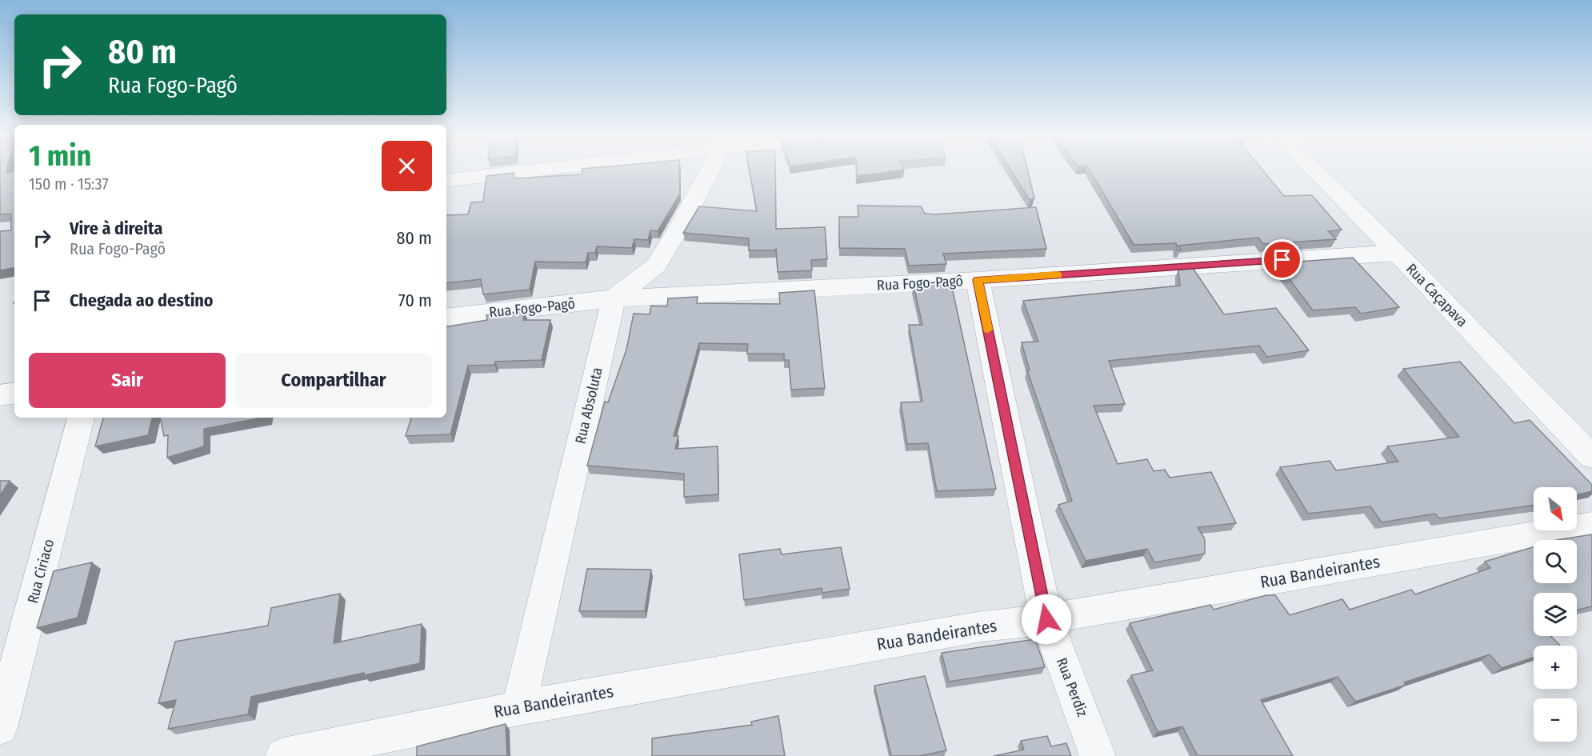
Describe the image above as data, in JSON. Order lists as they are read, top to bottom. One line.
{"streets":{"street":["Rua Fogo-Pagô","Rua Caçapava","Rua Absoluta","Rua Ciriaco","Rua Bandeirantes","Rua Perdiz"]},"crossings":[["Rua Fogo-Pagô","Rua Caçapava"],["Rua Fogo-Pagô","Rua Absoluta"],["Rua Fogo-Pagô","Rua Perdiz"],["Rua Absoluta","Rua Bandeirantes"],["Rua Bandeirantes","Rua Perdiz"]],"north":"bottom right","page":{"turn":["80 m","Rua Fogo-Pagô"],"heading":["1 min","150 m · 15:37"],"list":[{"name":"Vire à direita","note":"Rua Fogo-Pagô","value":"80 m"},{"name":"Chegada ao destino","value":"70 m"}],"buttons":["Sair","Compartilhar"],"map_buttons":["+","−"]}}
